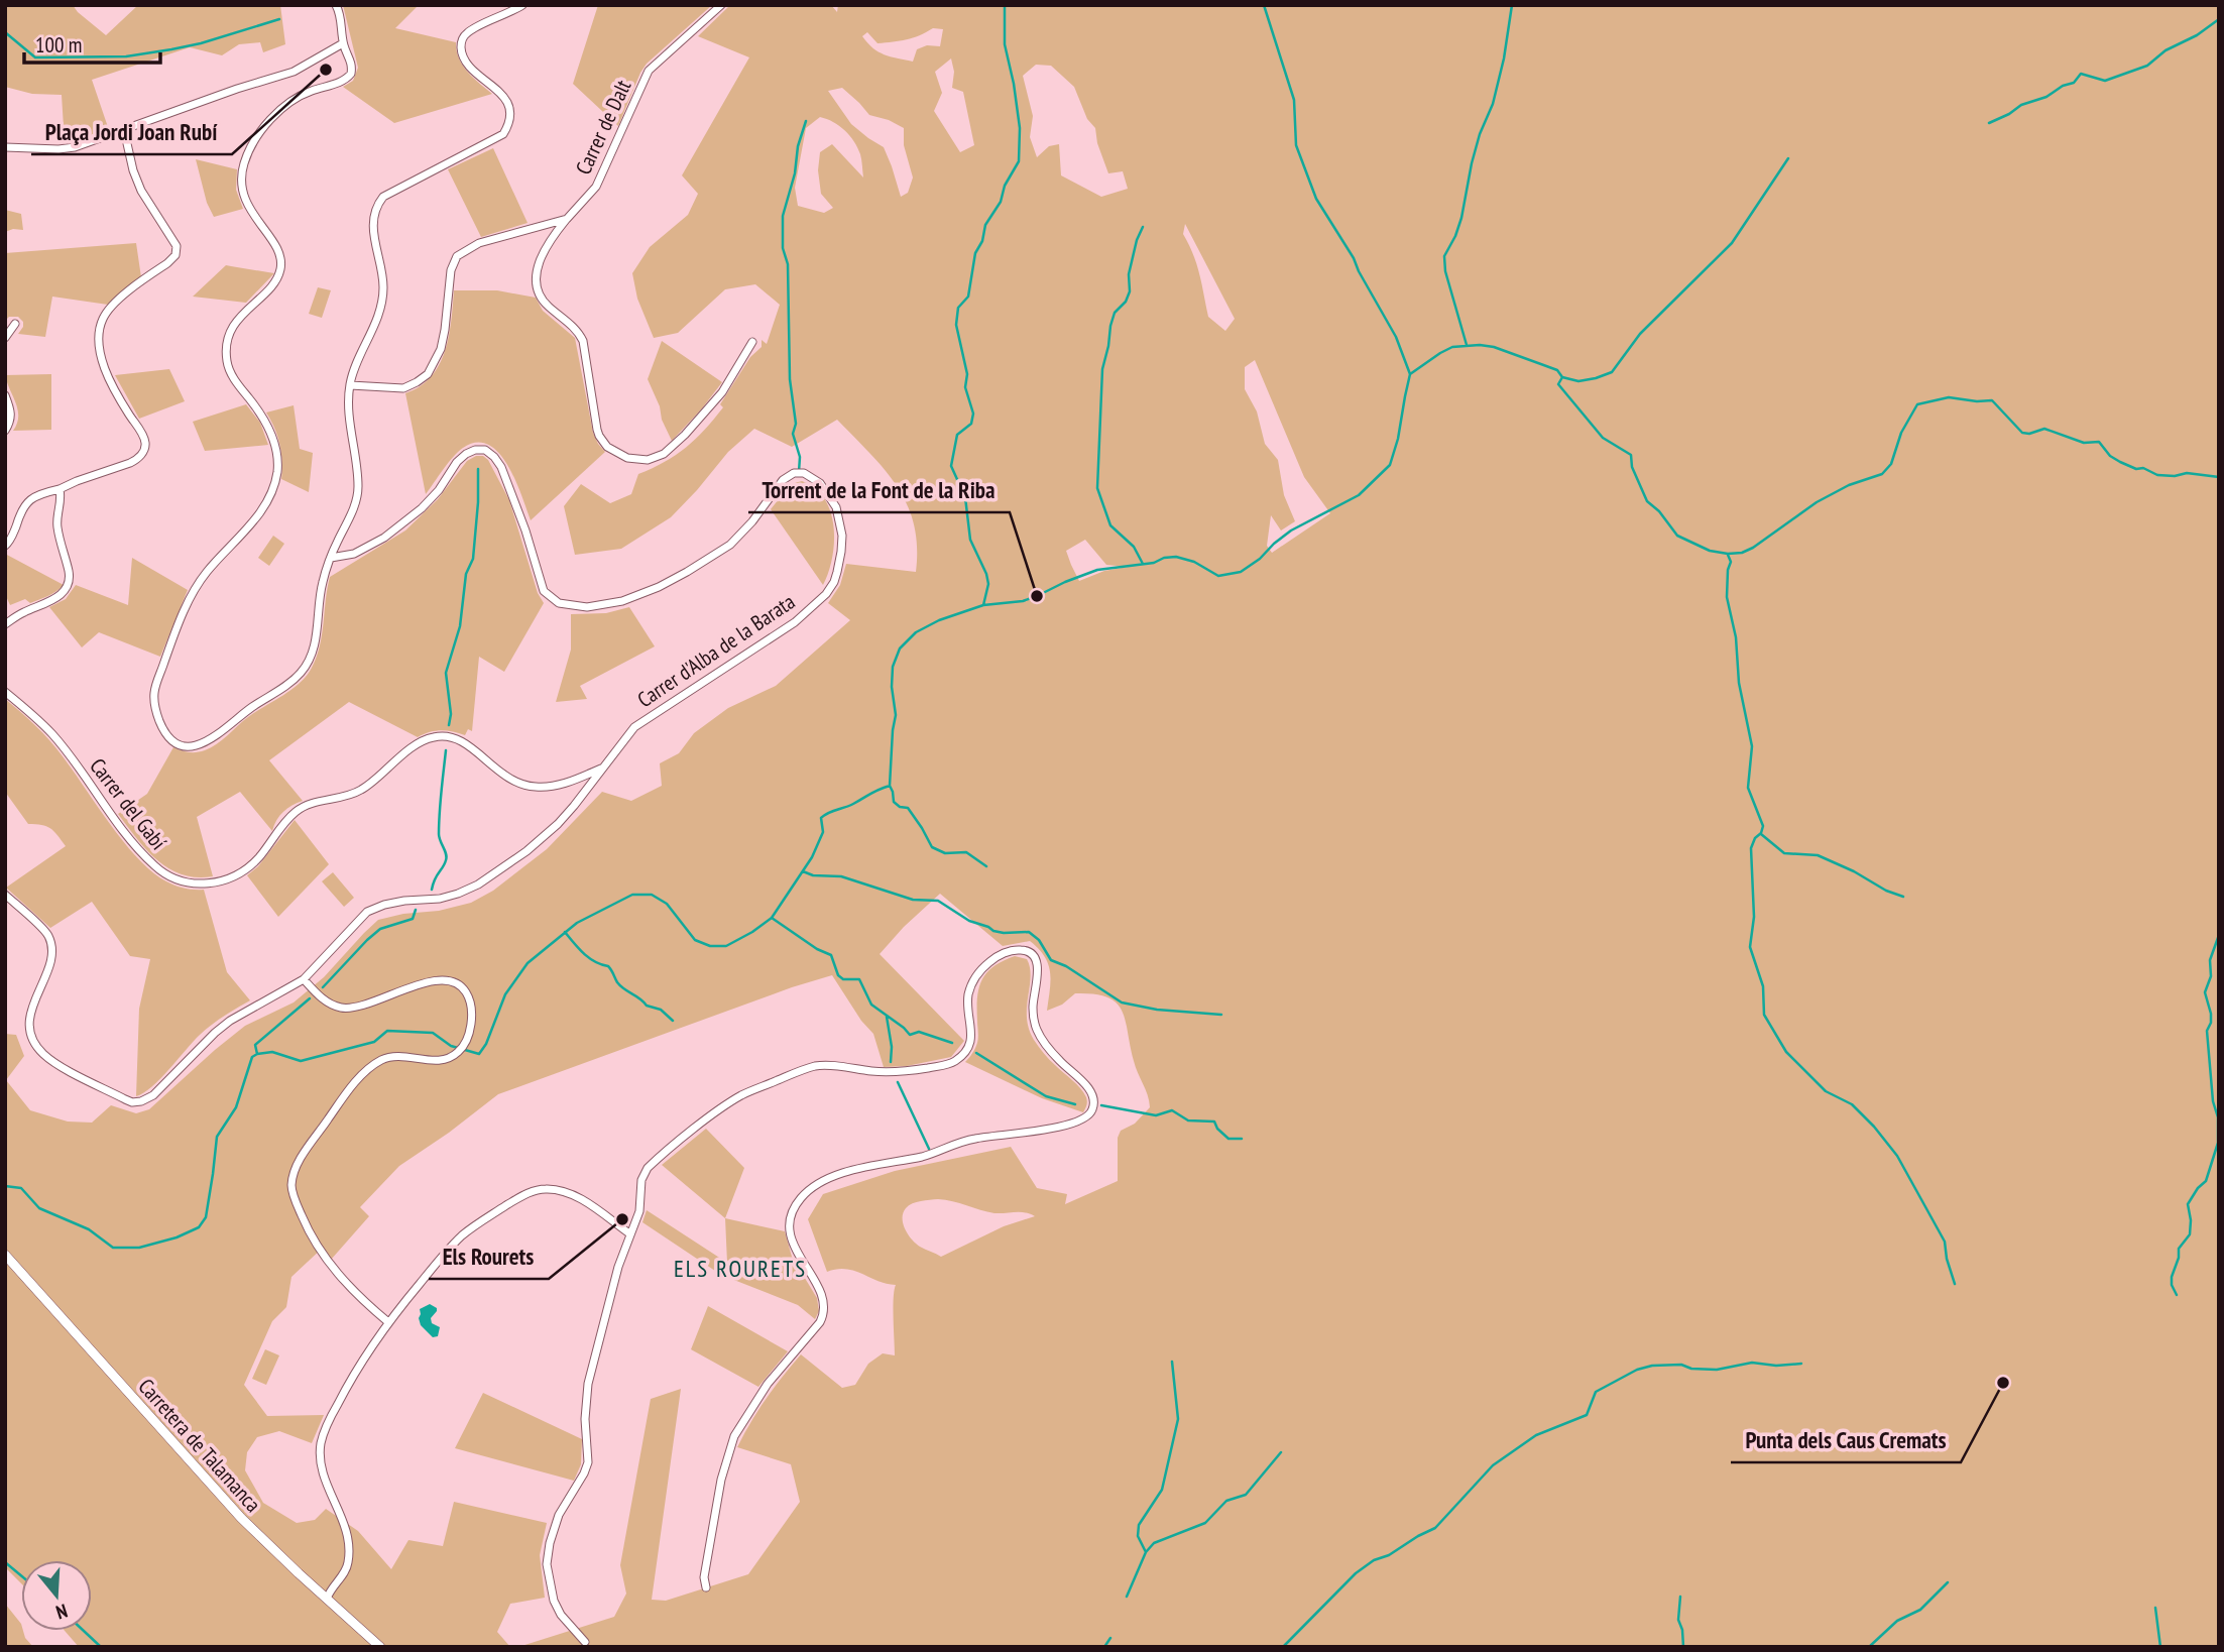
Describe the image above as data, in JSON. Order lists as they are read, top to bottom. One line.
{"streets":{"street":["Carrer de Dalt","Carrer d'Alba de la Barata","Carrer del Gabí","Carretera de Talamanca"]},"crossings":[["Carrer d'Alba de la Barata","Carrer del Gabí"]],"districts":["ELS ROURETS"],"places":["Plaça Jordi Joan Rubí","Torrent de la Font de la Riba","Els Rourets","Punta dels Caus Cremats"],"scale_bar":"100 m","north":"bottom"}
